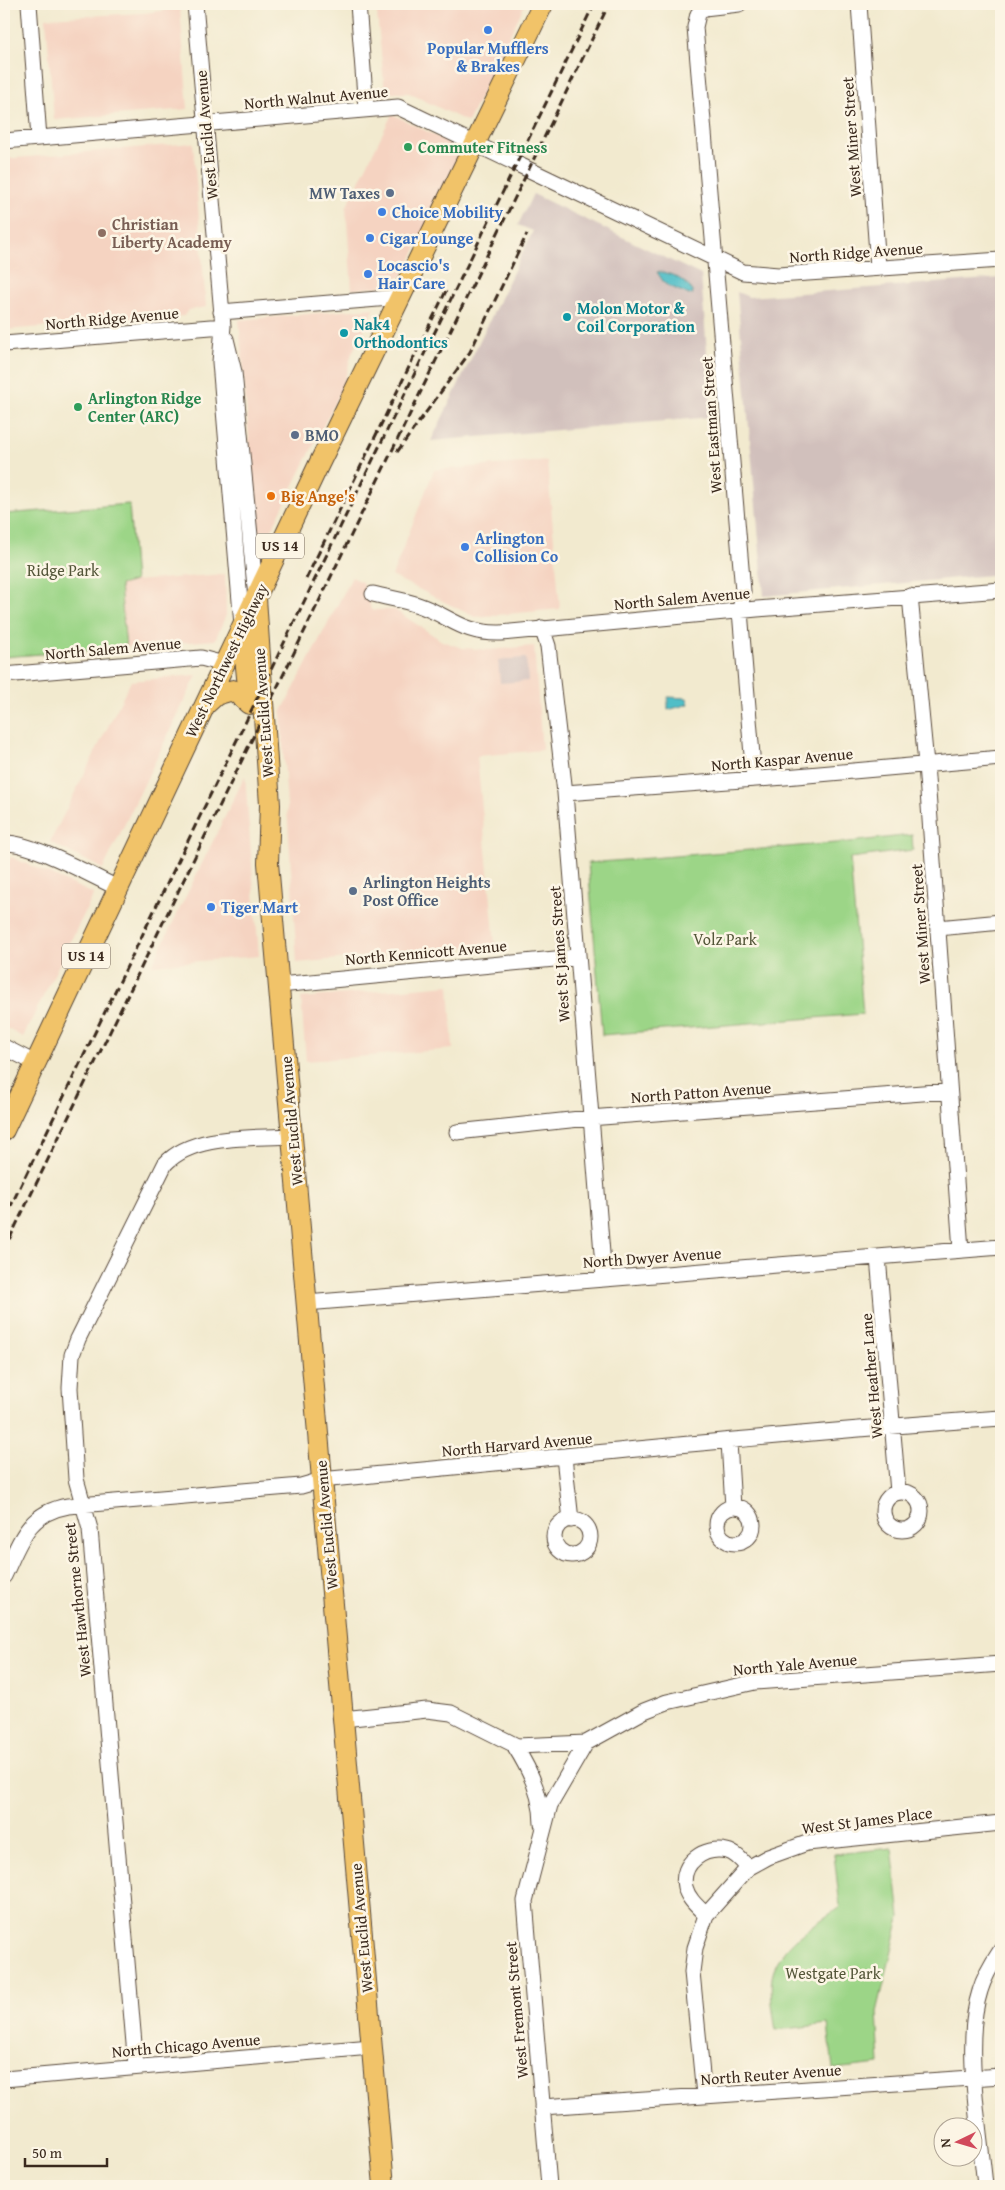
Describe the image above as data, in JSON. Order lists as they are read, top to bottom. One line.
{"streets":{"main road":["West Euclid Avenue","US 14","West Northwest Highway"],"street":["North Walnut Avenue","West Miner Street","North Ridge Avenue","West Eastman Street","North Salem Avenue","North Kaspar Avenue","North Kennicott Avenue","West St James Street","North Patton Avenue","North Dwyer Avenue","West Heather Lane","North Harvard Avenue","West Hawthorne Street","North Yale Avenue","West St James Place","West Fremont Street","North Chicago Avenue","North Reuter Avenue"]},"crossings":[["North Walnut Avenue","West Euclid Avenue"],["North Walnut Avenue","North Ridge Avenue"],["North Walnut Avenue","West Eastman Street"],["North Walnut Avenue","West Northwest Highway"],["West Euclid Avenue","North Ridge Avenue"],["West Euclid Avenue","West Northwest Highway"],["West Euclid Avenue","North Kennicott Avenue"],["West Euclid Avenue","North Dwyer Avenue"],["West Euclid Avenue","North Harvard Avenue"],["West Euclid Avenue","West Hawthorne Street"],["West Euclid Avenue","North Yale Avenue"],["West Euclid Avenue","North Chicago Avenue"],["West Miner Street","North Ridge Avenue"],["West Miner Street","North Salem Avenue"],["West Miner Street","North Kaspar Avenue"],["West Miner Street","North Patton Avenue"],["West Miner Street","North Dwyer Avenue"],["North Ridge Avenue","West Eastman Street"],["North Ridge Avenue","West Northwest Highway"],["West Eastman Street","North Salem Avenue"],["West Eastman Street","North Kaspar Avenue"],["North Salem Avenue","West Northwest Highway"],["North Salem Avenue","West St James Street"],["North Kaspar Avenue","West St James Street"],["North Kennicott Avenue","West St James Street"],["West St James Street","North Patton Avenue"],["West St James Street","North Dwyer Avenue"],["North Dwyer Avenue","West Heather Lane"],["West Heather Lane","North Harvard Avenue"],["North Harvard Avenue","West Hawthorne Street"],["West Hawthorne Street","North Chicago Avenue"],["North Yale Avenue","West Fremont Street"],["West St James Place","North Reuter Avenue"],["West Fremont Street","North Reuter Avenue"]],"parks":["Ridge Park","Volz Park","Westgate Park"],"places":["Popular Mufflers & Brakes","Commuter Fitness","MW Taxes","Choice Mobility","Christian Liberty Academy","Cigar Lounge","Locascio's Hair Care","Molon Motor & Coil Corporation","Nak4 Orthodontics","Arlington Ridge Center (ARC)","BMO","Big Ange's","Arlington Collision Co","Arlington Heights Post Office","Tiger Mart"],"scale_bar":"50 m","north":"left"}
